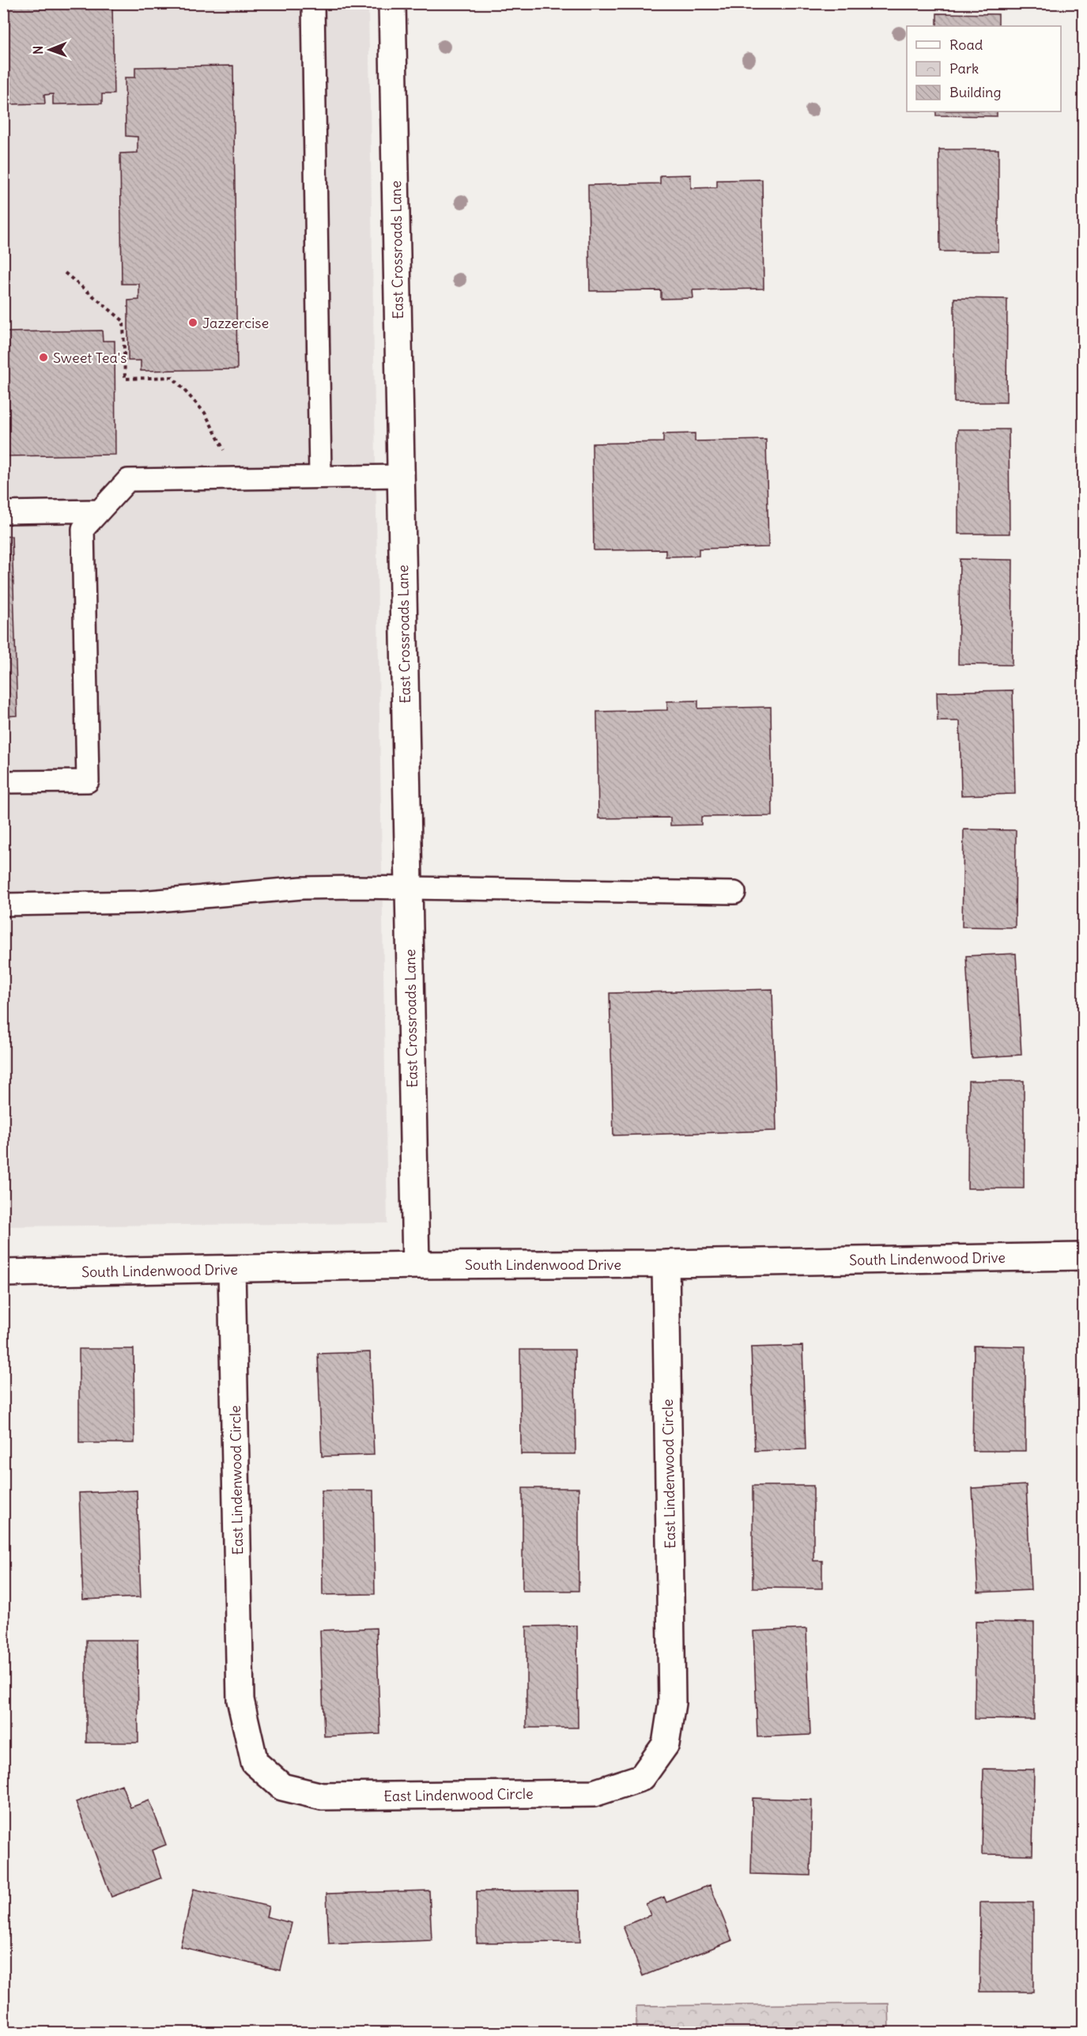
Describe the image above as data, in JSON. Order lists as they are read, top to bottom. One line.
{"streets":{"street":["East Crossroads Lane","South Lindenwood Drive","East Lindenwood Circle"]},"crossings":[["East Crossroads Lane","South Lindenwood Drive"],["South Lindenwood Drive","East Lindenwood Circle"]],"places":["Jazzercise","Sweet Tea's"],"legend":["Road","Park","Building"],"north":"left"}
